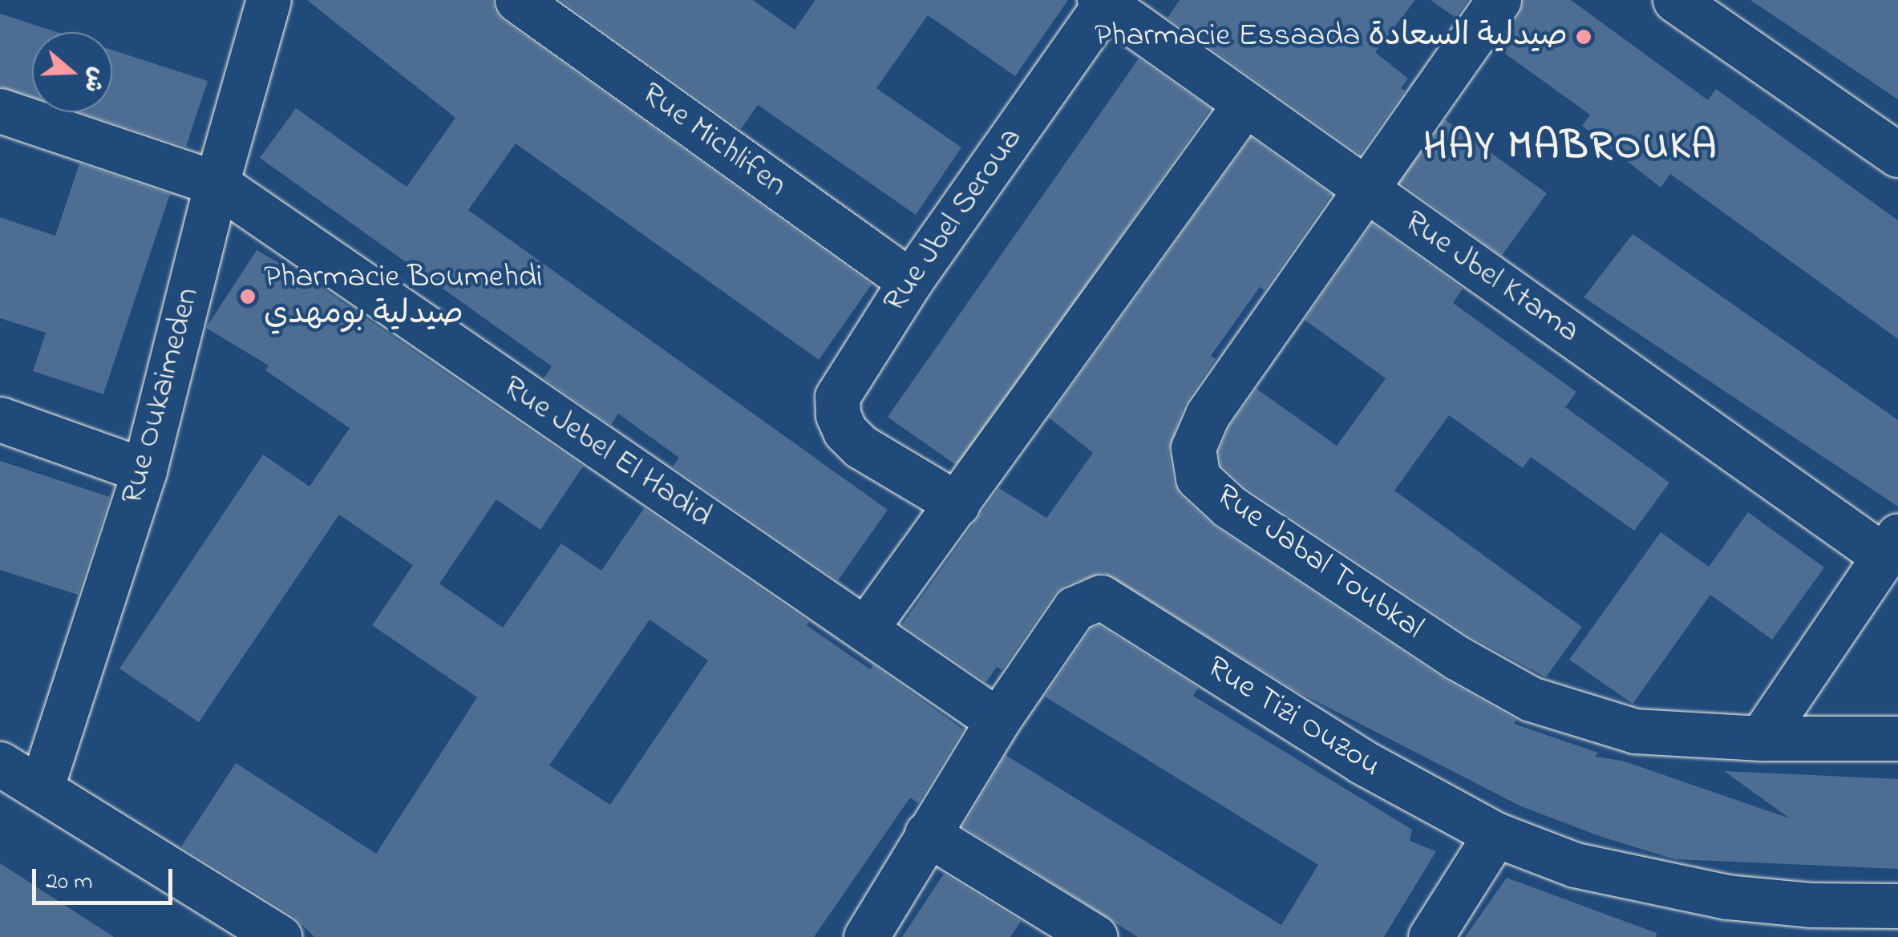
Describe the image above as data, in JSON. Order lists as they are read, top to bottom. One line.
{"streets":{"street":["Rue Michlifen","Rue Jbel Seroua","Rue Jbel Ktama","Rue Oukaimeden","Rue Jebel El Hadid","Rue Jabal Toubkal","Rue Tizi Ouzou"]},"crossings":[["Rue Michlifen","Rue Jbel Seroua"],["Rue Jbel Seroua","Rue Jbel Ktama"],["Rue Jbel Ktama","Rue Jabal Toubkal"],["Rue Oukaimeden","Rue Jebel El Hadid"],["Rue Jebel El Hadid","Rue Tizi Ouzou"]],"districts":["HAY MABROUKA"],"places":["Pharmacie Essaada صيدلية السعادة","Pharmacie Boumehdi صيدلية بومهدي"],"scale_bar":"20 m","north":"right"}
